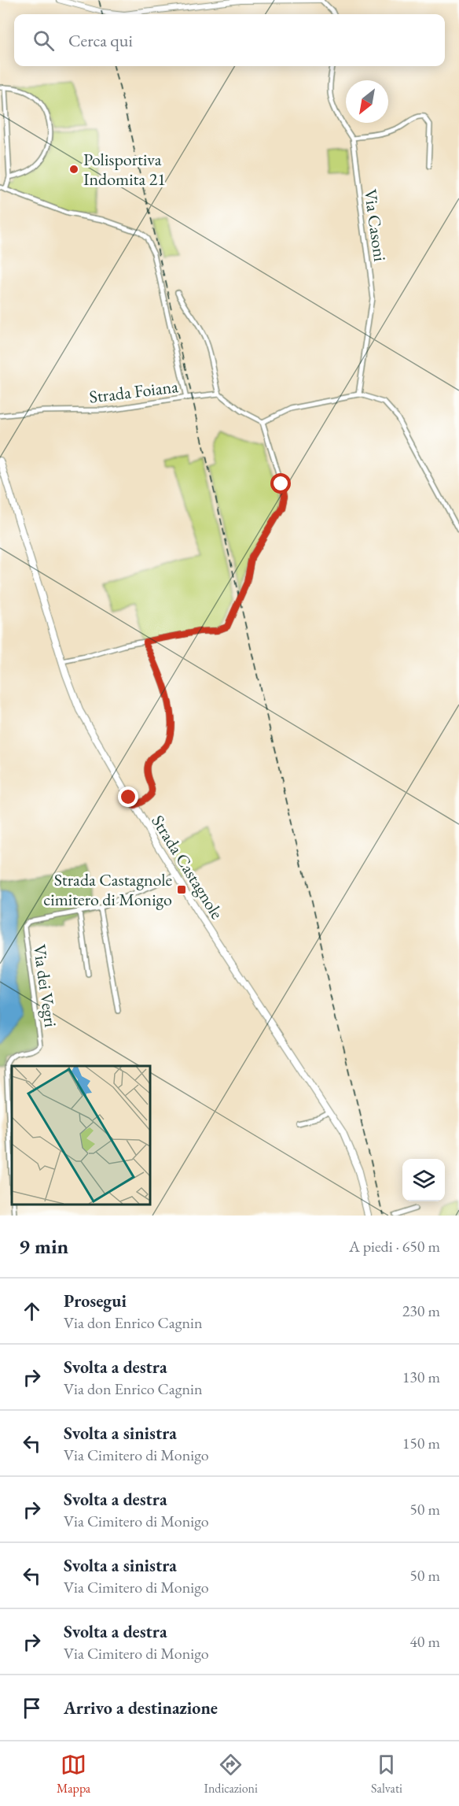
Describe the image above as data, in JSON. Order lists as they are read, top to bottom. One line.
{"streets":{"main road":["Strada Castagnole"],"street":["Via Casoni","Strada Foiana","Via dei Vegri"]},"crossings":[["Strada Castagnole","Via dei Vegri"]],"places":{"other":["Polisportiva Indomita 21"],"transit":["Strada Castagnole cimitero di Monigo"]},"north":"bottom left","page":{"search":"Cerca qui","heading":["9 min","A piedi · 650 m"],"list":[["Prosegui","Via don Enrico Cagnin","230 m"],["Svolta a destra","Via don Enrico Cagnin","130 m"],["Svolta a sinistra","Via Cimitero di Monigo","150 m"],["Svolta a destra","Via Cimitero di Monigo","50 m"],["Svolta a sinistra","Via Cimitero di Monigo","50 m"],["Svolta a destra","Via Cimitero di Monigo","40 m"],"Arrivo a destinazione"],"nav":["Mappa","Indicazioni","Salvati"]}}
